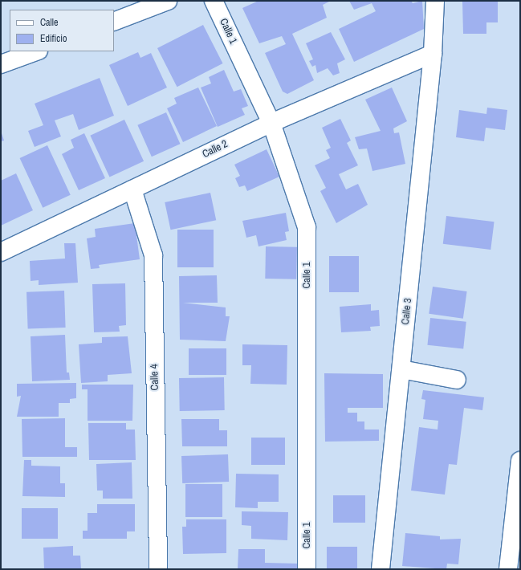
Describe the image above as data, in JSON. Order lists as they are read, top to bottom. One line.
{"streets":{"street":["Calle 1","Calle 2","Calle 3","Calle 4"]},"crossings":[["Calle 1","Calle 2"],["Calle 2","Calle 3"],["Calle 2","Calle 4"]],"legend":["Calle","Edificio"]}
